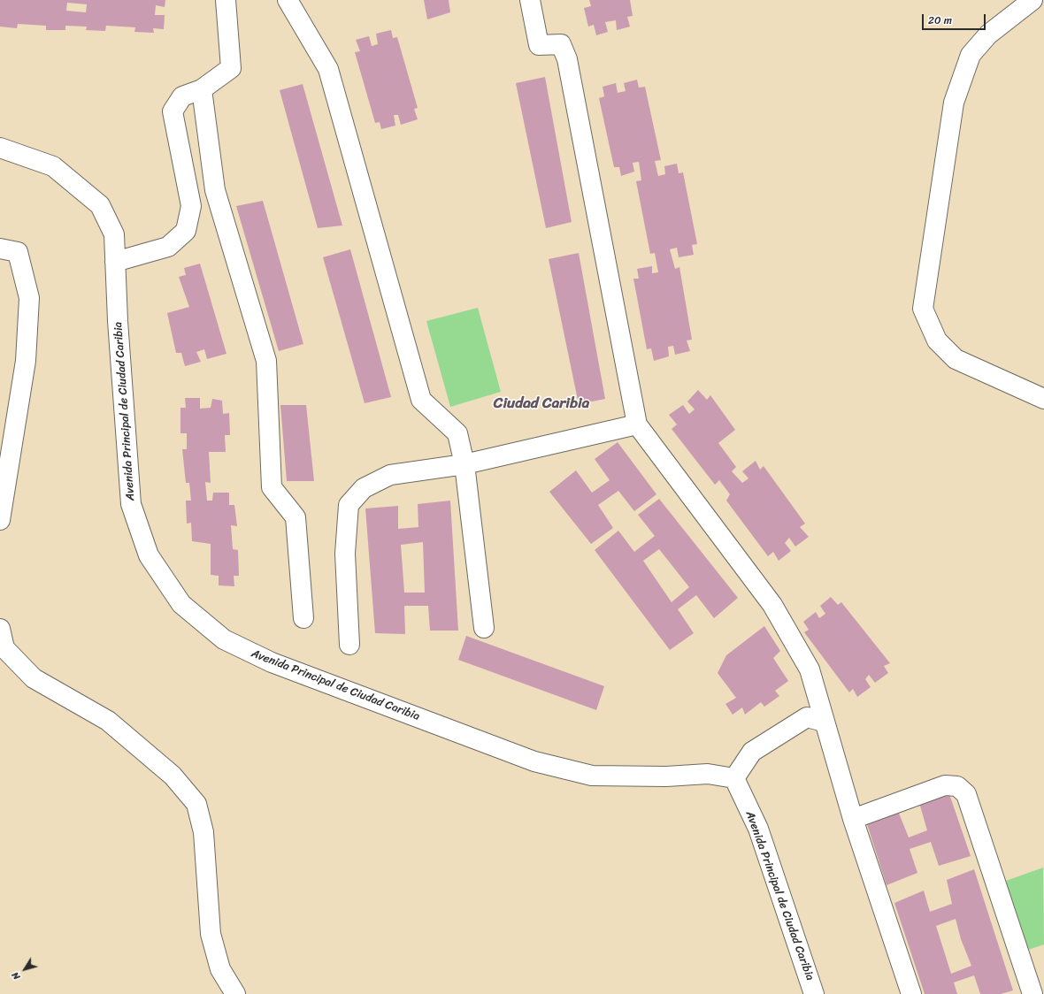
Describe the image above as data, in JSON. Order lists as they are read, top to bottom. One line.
{"streets":{"street":["Avenida Principal de Ciudad Caribia"]},"districts":["Ciudad Caribia"],"scale_bar":"20 m","north":"bottom left"}
